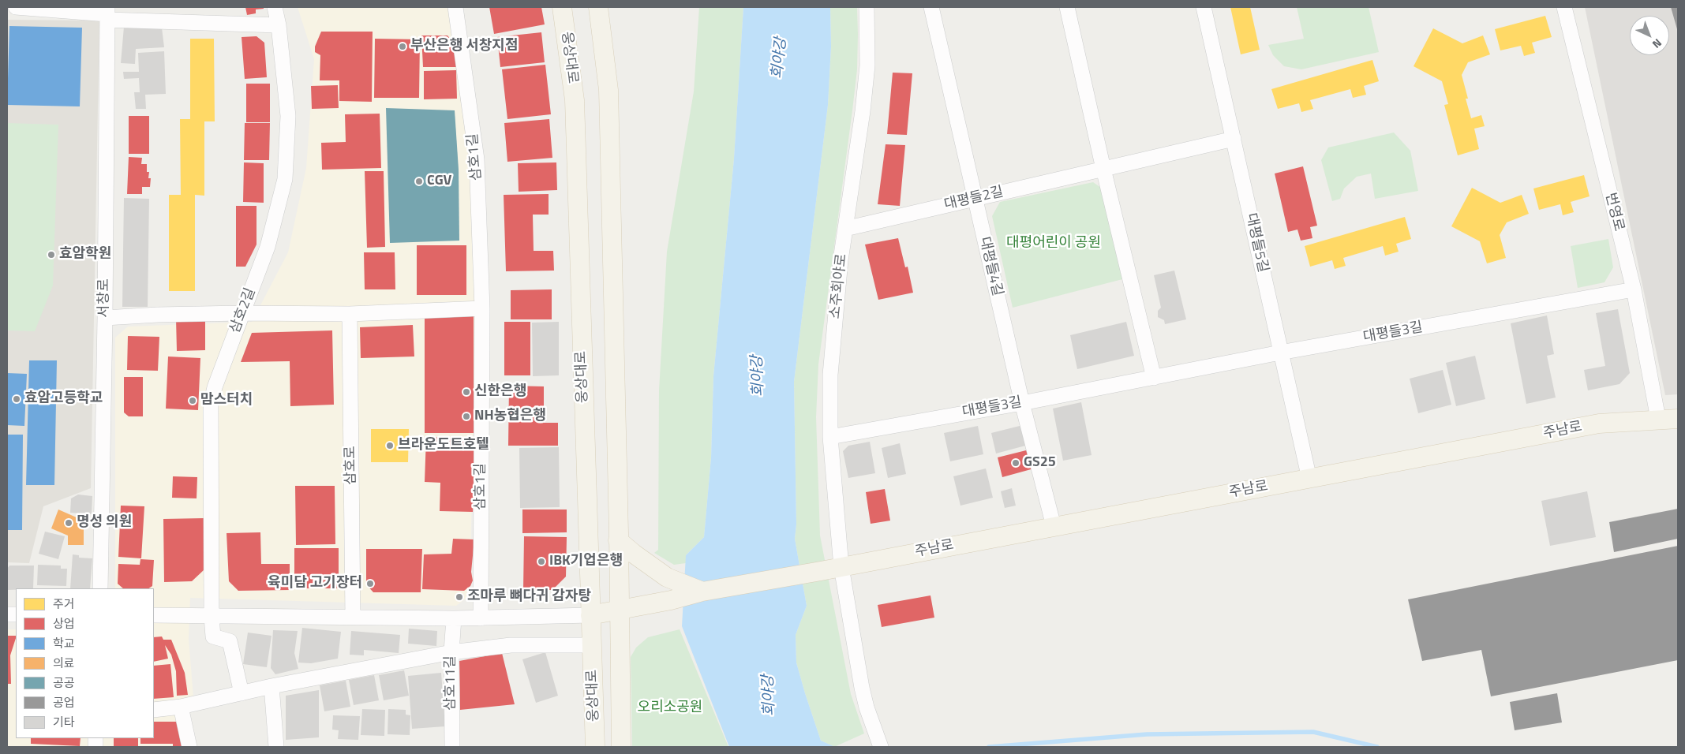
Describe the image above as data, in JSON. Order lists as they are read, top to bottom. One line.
{"streets":{"main road":["웅상대로","주남로"],"street":["삼호1길","대평들2길","번영로","대평들5길","대평들4길","소주회야로","서창로","삼호2길","대평들3길","삼호로","삼호11길"]},"crossings":[["웅상대로","주남로"],["대평들2길","대평들5길"],["대평들2길","대평들4길"],["대평들2길","소주회야로"],["번영로","대평들3길"],["번영로","주남로"],["대평들5길","대평들3길"],["대평들5길","주남로"],["대평들4길","대평들3길"],["대평들4길","주남로"],["소주회야로","대평들3길"],["소주회야로","주남로"]],"water":["회야강"],"parks":["대평어린이 공원","오리소공원"],"places":["부산은행 서창지점","CGV","효암학원","신한은행","효암고등학교","맘스터치","NH농협은행","브라운도트호텔","GS25","명성 의원","IBK기업은행","육미담 고기장터","조마루 뼈다귀 감자탕"],"legend":["주거","상업","학교","의료","공공","공업","기타"],"north":"bottom right"}
